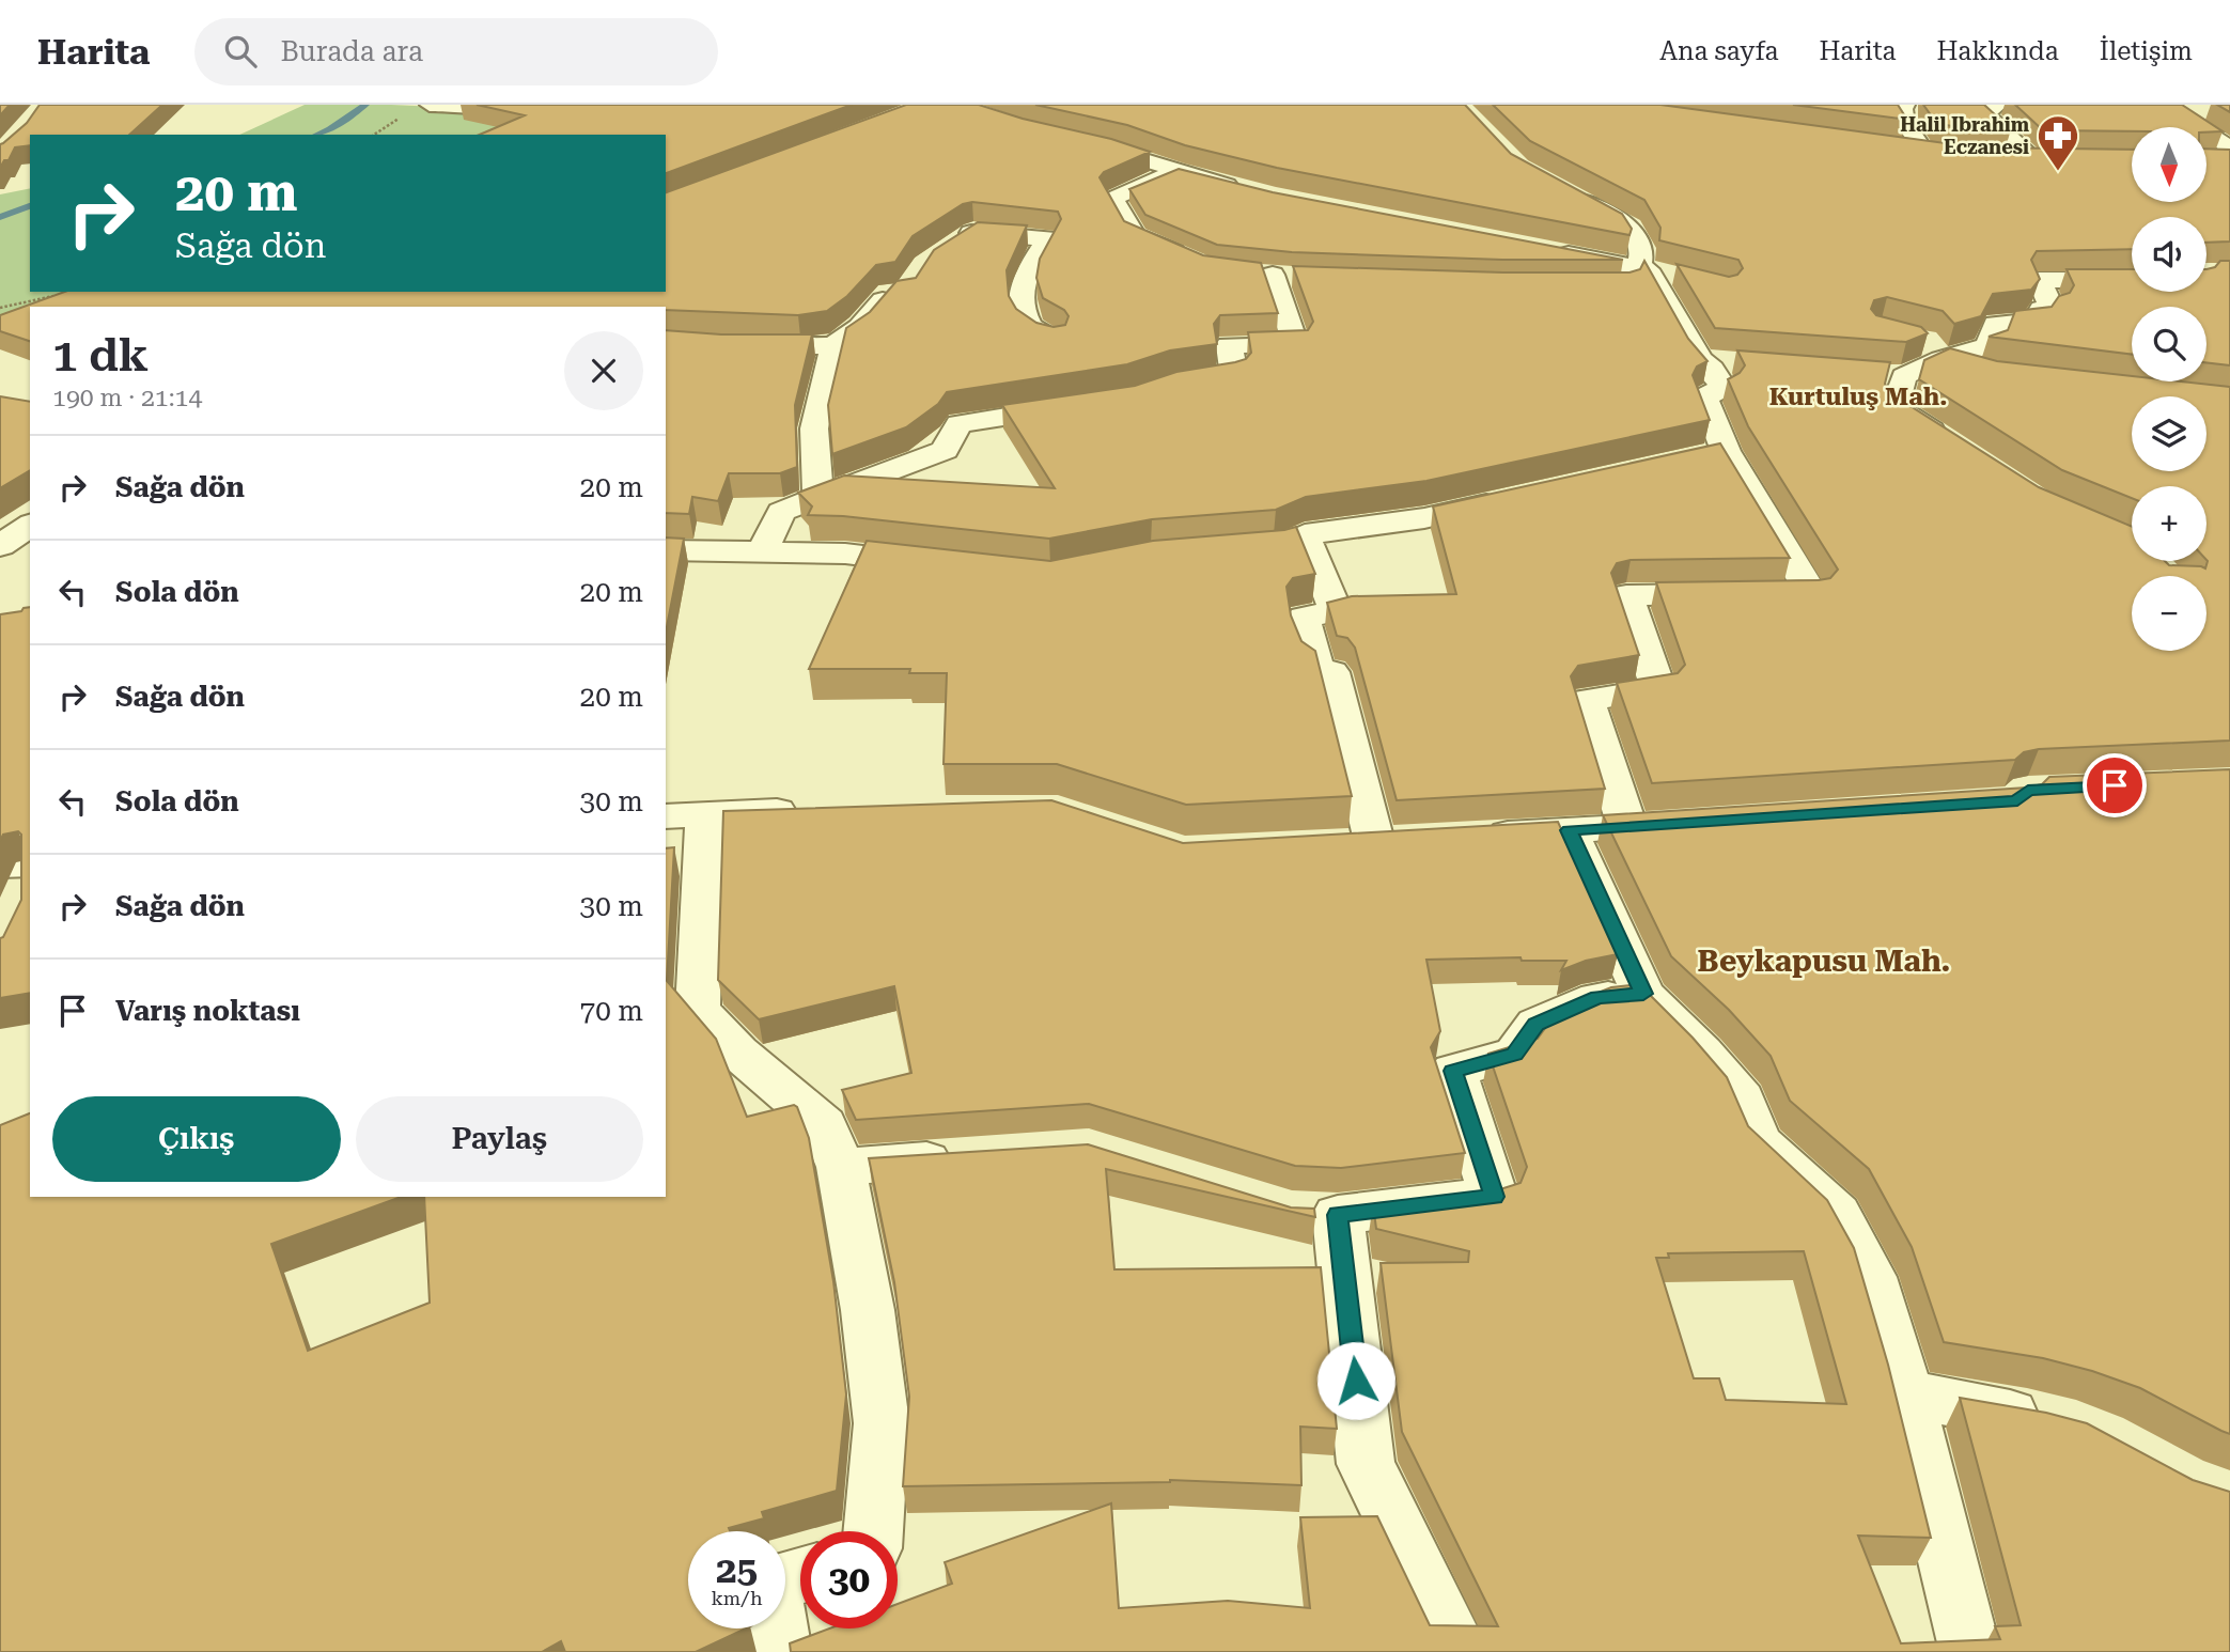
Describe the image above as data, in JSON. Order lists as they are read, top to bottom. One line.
{"districts":["Kurtuluş Mah.","Beykapusu Mah."],"places":{"pharmacy":["Halil Ibrahim Eczanesi"]},"north":"bottom","page":{"header":"Harita","search":"Burada ara","nav":["Ana sayfa","Harita","Hakkında","İletişim"],"map_buttons":["+","−"],"turn":["20 m","Sağa dön"],"heading":["1 dk","190 m · 21:14"],"list":[{"name":"Sağa dön","value":"20 m"},{"name":"Sola dön","value":"20 m"},{"name":"Sağa dön","value":"20 m"},{"name":"Sola dön","value":"30 m"},{"name":"Sağa dön","value":"30 m"},{"name":"Varış noktası","value":"70 m"}],"buttons":["Çıkış","Paylaş"],"speed":"25 km/h","limit":"30"}}
